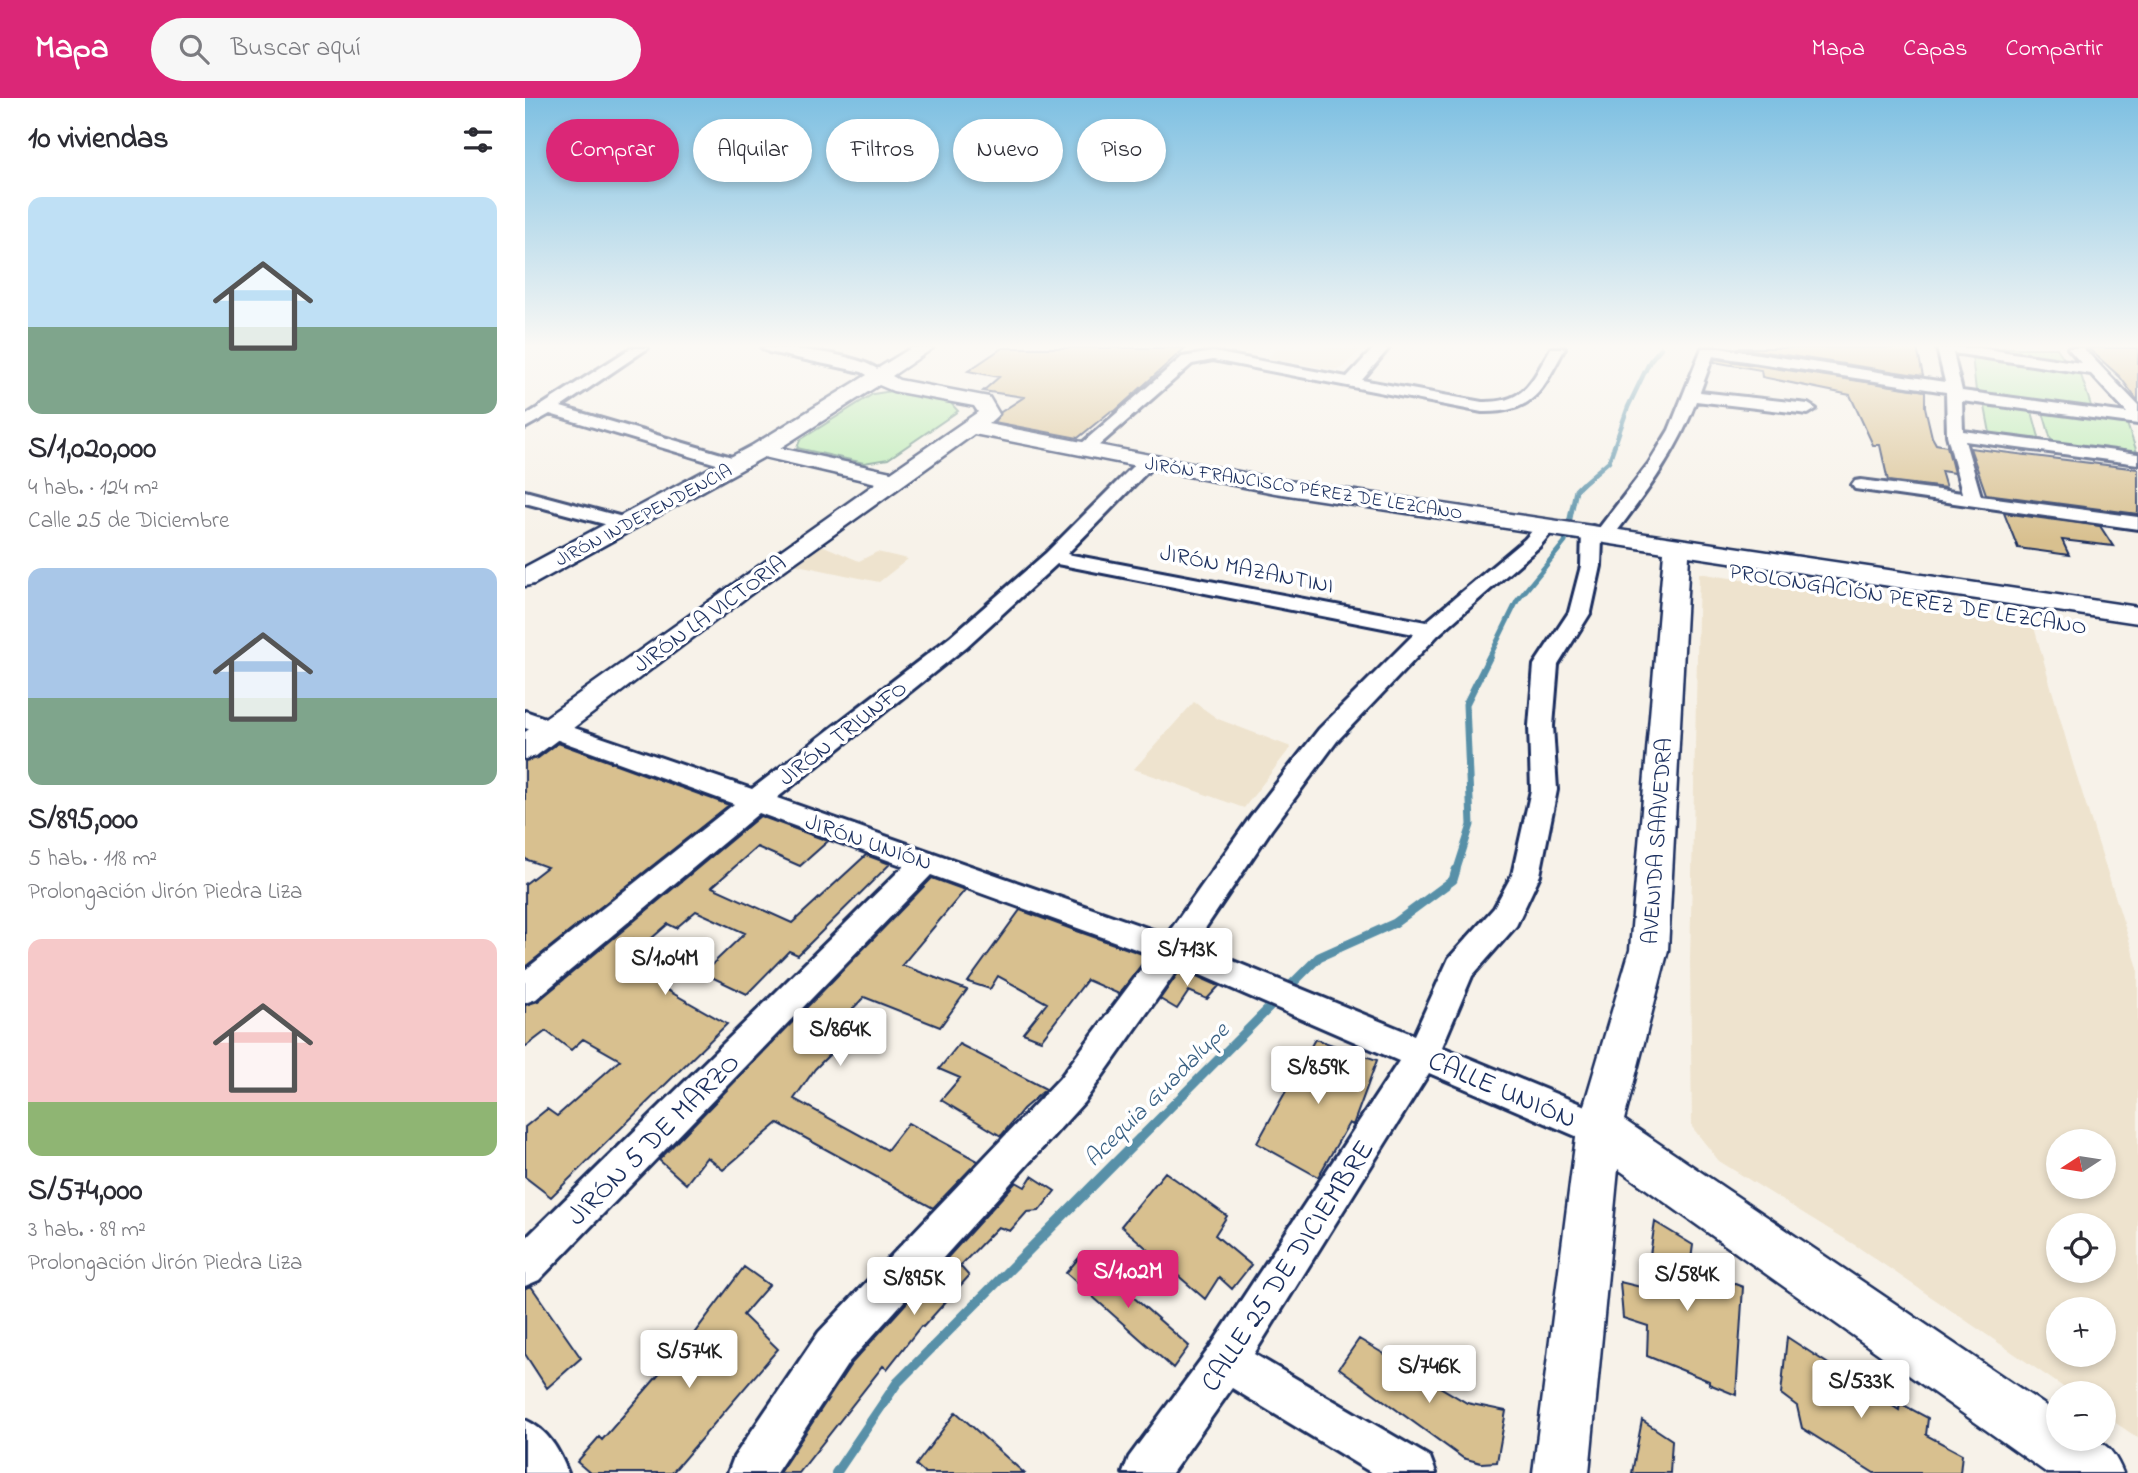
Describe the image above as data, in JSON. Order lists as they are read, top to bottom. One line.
{"streets":{"street":["JIRÓN FRANCISCO PÉREZ DE LEZCANO","JIRÓN INDEPENDENCIA","JIRÓN MAZANTINI","PROLONGACIÓN PEREZ DE LEZCANO","JIRÓN LA VICTORIA","JIRÓN TRIUNFO","JIRÓN UNIÓN","AVENIDA SAAVEDRA","CALLE UNIÓN","JIRÓN 5 DE MARZO","CALLE 25 DE DICIEMBRE"]},"crossings":[["JIRÓN FRANCISCO PÉREZ DE LEZCANO","PROLONGACIÓN PEREZ DE LEZCANO"],["JIRÓN FRANCISCO PÉREZ DE LEZCANO","JIRÓN LA VICTORIA"],["JIRÓN FRANCISCO PÉREZ DE LEZCANO","JIRÓN TRIUNFO"],["JIRÓN FRANCISCO PÉREZ DE LEZCANO","AVENIDA SAAVEDRA"],["JIRÓN FRANCISCO PÉREZ DE LEZCANO","CALLE 25 DE DICIEMBRE"],["JIRÓN MAZANTINI","JIRÓN TRIUNFO"],["PROLONGACIÓN PEREZ DE LEZCANO","AVENIDA SAAVEDRA"],["JIRÓN LA VICTORIA","JIRÓN UNIÓN"],["JIRÓN TRIUNFO","JIRÓN UNIÓN"],["JIRÓN UNIÓN","CALLE UNIÓN"],["JIRÓN UNIÓN","JIRÓN 5 DE MARZO"],["AVENIDA SAAVEDRA","CALLE UNIÓN"],["CALLE UNIÓN","CALLE 25 DE DICIEMBRE"]],"water":["Acequia Guadalupe"],"north":"left","page":{"header":"Mapa","search":"Buscar aquí","nav":["Mapa","Capas","Compartir"],"heading":"10 viviendas","chip":["Comprar","Alquilar","Filtros","Nuevo","Piso"],"list":[{"name":"S/1,020,000","note":"4 hab. · 124 m² · Calle 25 de Diciembre"},{"name":"S/895,000","note":"5 hab. · 118 m² · Prolongación Jirón Piedra Liza"},{"name":"S/574,000","note":"3 hab. · 89 m² · Prolongación Jirón Piedra Liza"}],"price":["S/713K","S/1.04M","S/864K","S/859K","S/1.02M","S/584K","S/895K","S/574K","S/746K","S/533K"],"map_buttons":["+","−"]}}
